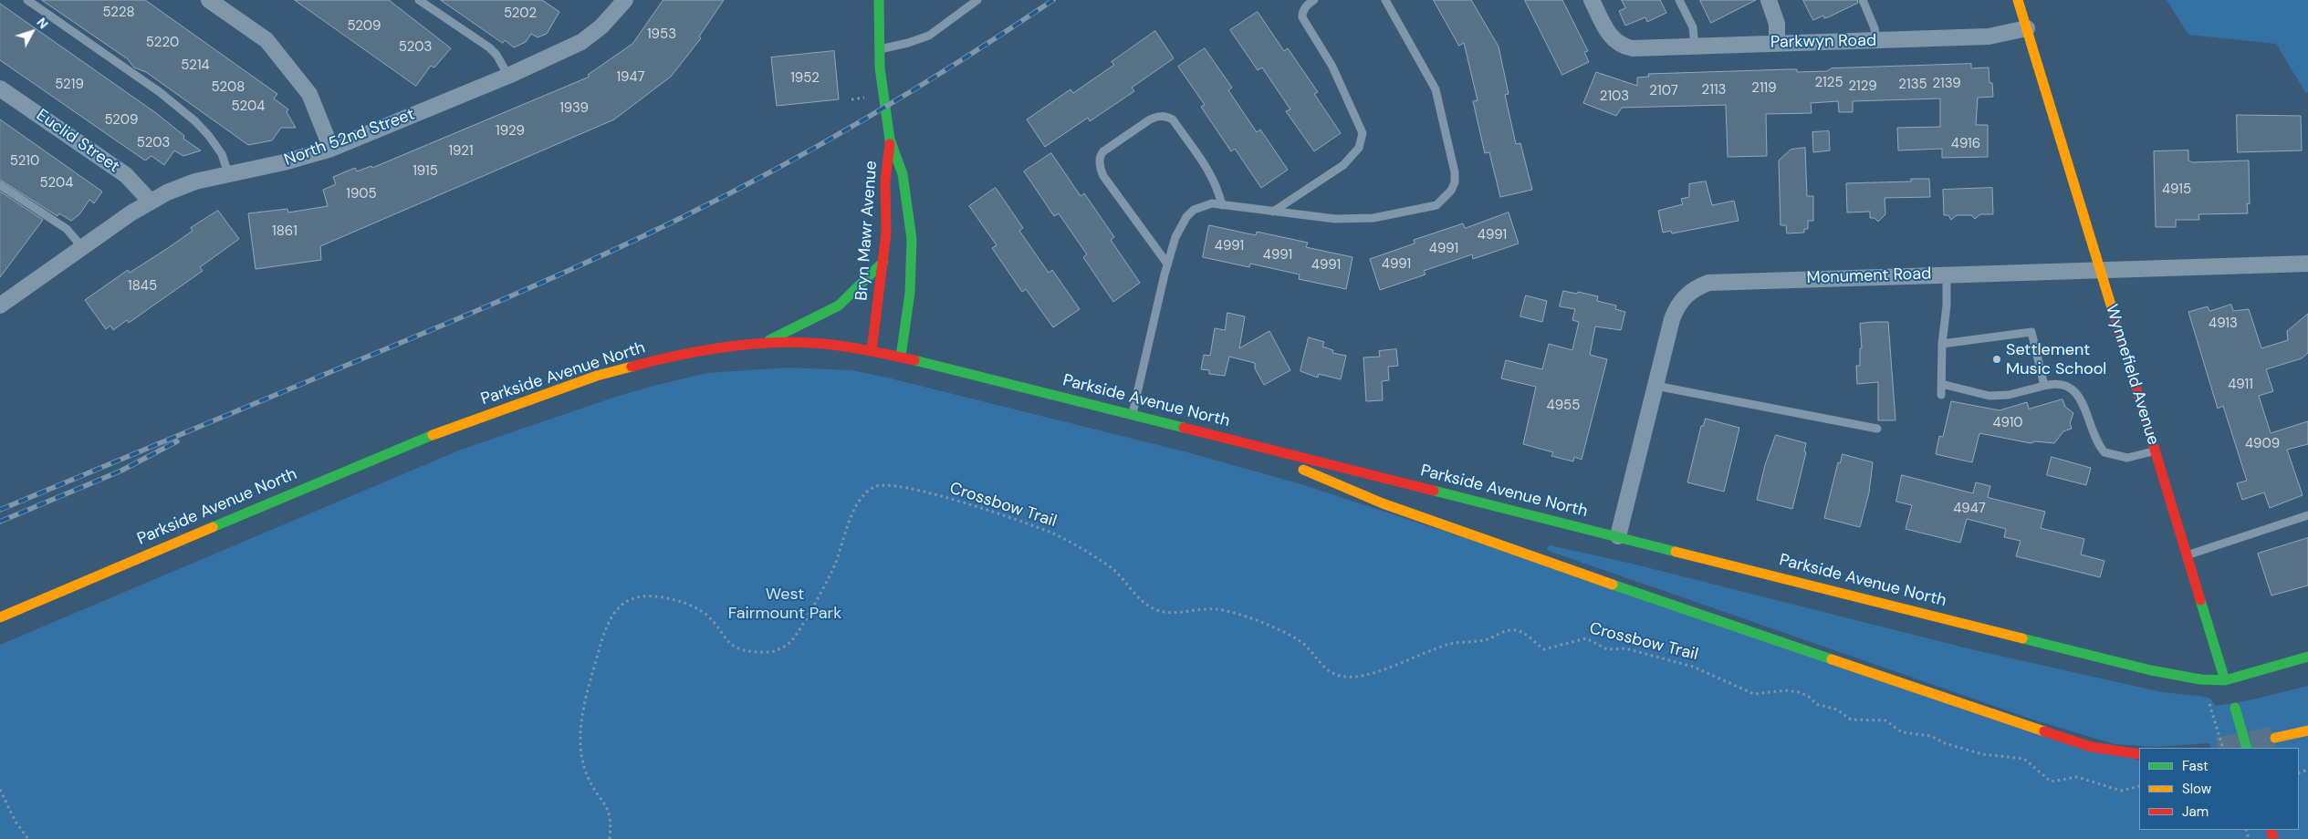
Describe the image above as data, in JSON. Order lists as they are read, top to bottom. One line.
{"streets":{"main road":["Bryn Mawr Avenue","Parkside Avenue North","Wynnefield Avenue"],"street":["Parkwyn Road","North 52nd Street","Euclid Street","Monument Road"],"path":["Crossbow Trail"]},"crossings":[["Parkwyn Road","Wynnefield Avenue"],["North 52nd Street","Euclid Street"],["Bryn Mawr Avenue","Parkside Avenue North"],["Monument Road","Parkside Avenue North"],["Monument Road","Wynnefield Avenue"],["Parkside Avenue North","Wynnefield Avenue"]],"parks":["West Fairmount Park"],"places":["Settlement Music School"],"house_numbers":["5228","5202","5209","1953","5220","5203","5214","1947","1952","2125","2139","5219","2135","2129","5208","2119","2113","2107","2103","5204","1939","5209","1929","5203","4916","1921","5210","1915","5204","4915","1905","1861","4991","4991","4991","4991","4991","4991","1845","4913","4911","4955","4910","4909","4947"],"legend":["Fast","Slow","Jam"],"north":"top right"}
